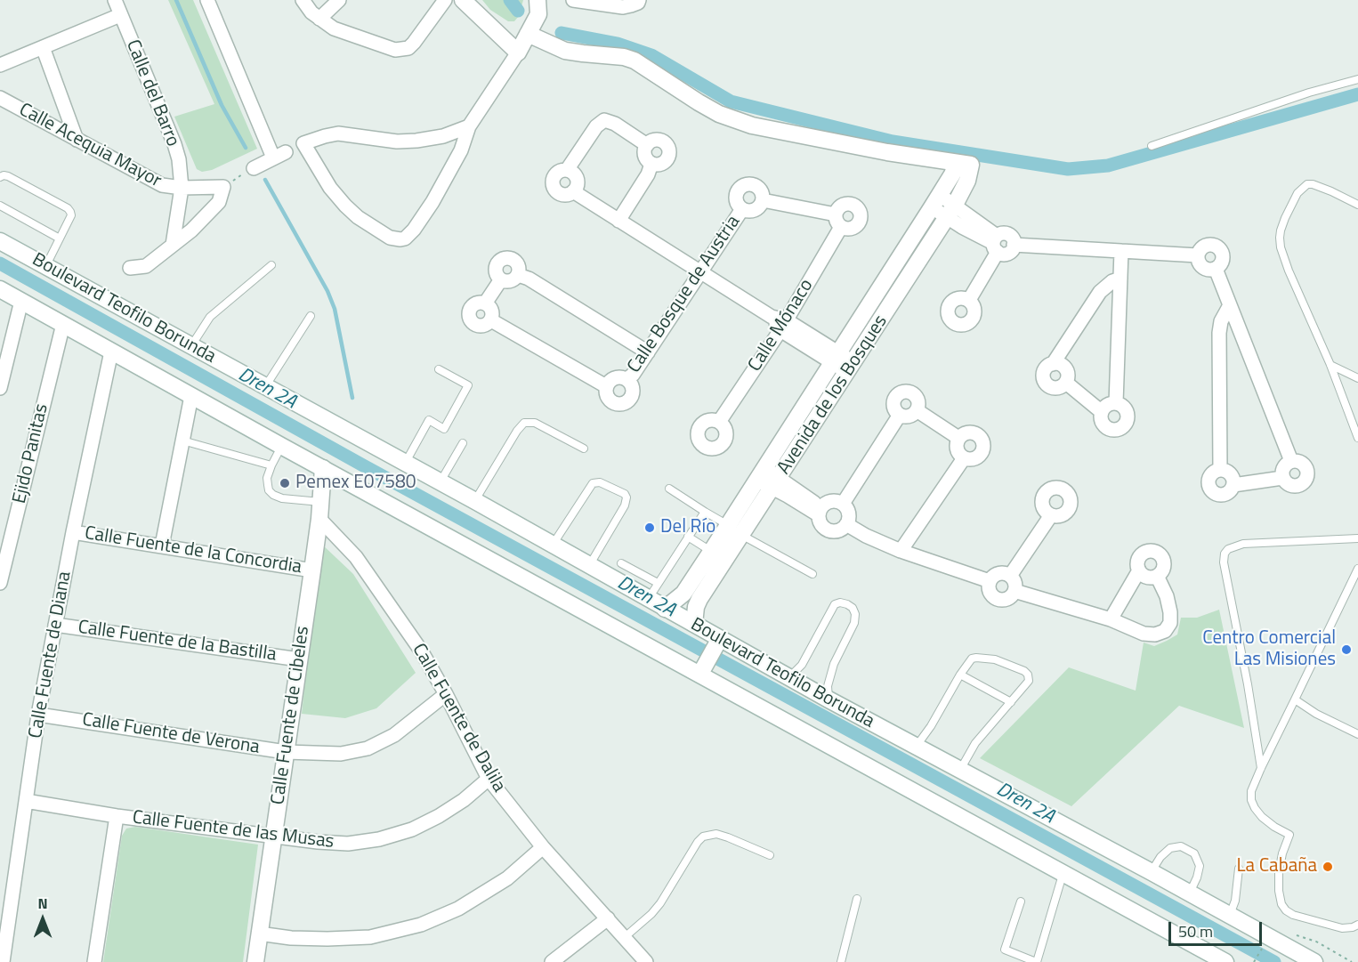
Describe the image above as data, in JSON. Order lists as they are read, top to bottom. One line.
{"streets":{"main road":["Boulevard Teofilo Borunda","Avenida de los Bosques","Calle Fuente de Cibeles"],"street":["Calle del Barro","Calle Acequia Mayor","Calle Bosque de Austria","Calle Mónaco","Ejido Panitas","Calle Fuente de la Concordia","Calle Fuente de la Bastilla","Calle Fuente de Diana","Calle Fuente de Dalila","Calle Fuente de Verona","Calle Fuente de las Musas"]},"crossings":[["Calle del Barro","Calle Acequia Mayor"],["Boulevard Teofilo Borunda","Avenida de los Bosques"],["Boulevard Teofilo Borunda","Ejido Panitas"],["Boulevard Teofilo Borunda","Calle Fuente de Diana"],["Boulevard Teofilo Borunda","Calle Fuente de Cibeles"],["Calle Fuente de la Concordia","Calle Fuente de Diana"],["Calle Fuente de la Concordia","Calle Fuente de Cibeles"],["Calle Fuente de la Bastilla","Calle Fuente de Diana"],["Calle Fuente de la Bastilla","Calle Fuente de Cibeles"],["Calle Fuente de Diana","Calle Fuente de Verona"],["Calle Fuente de Diana","Calle Fuente de las Musas"],["Calle Fuente de Cibeles","Calle Fuente de Dalila"],["Calle Fuente de Cibeles","Calle Fuente de Verona"],["Calle Fuente de Cibeles","Calle Fuente de las Musas"],["Calle Fuente de Dalila","Calle Fuente de Verona"],["Calle Fuente de Dalila","Calle Fuente de las Musas"]],"water":["Dren 2A"],"places":["Pemex E07580","Del Río","Centro Comercial Las Misiones","La Cabaña"],"scale_bar":"50 m","north":"top"}
